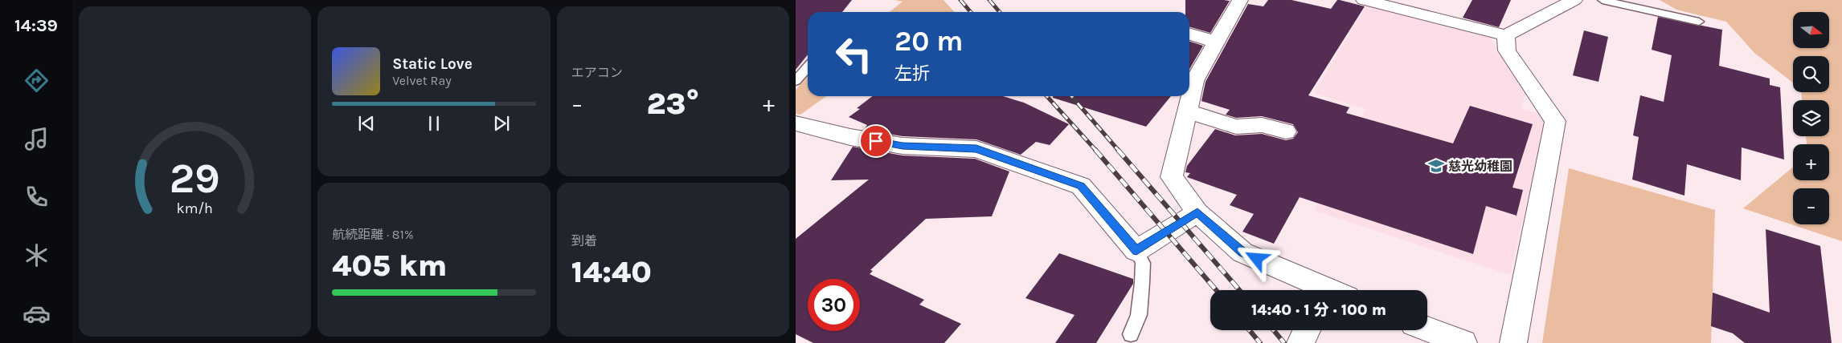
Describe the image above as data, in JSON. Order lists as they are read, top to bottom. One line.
{"places":{"school or university":["慈光幼稚園"]},"north":"right","page":{"tabs":"14:39","tile":["エアコン",["航続距離 · 81%","405 km"],["到着","14:40"]],"map_buttons":["+","−"],"turn":["20 m","左折"],"song":["Static Love","Velvet Ray"],"heat":["−","23°","+"],"limit":"30","trip":"14:40 · 1 分 · 100 m","gauge":["29","km/h"]}}
